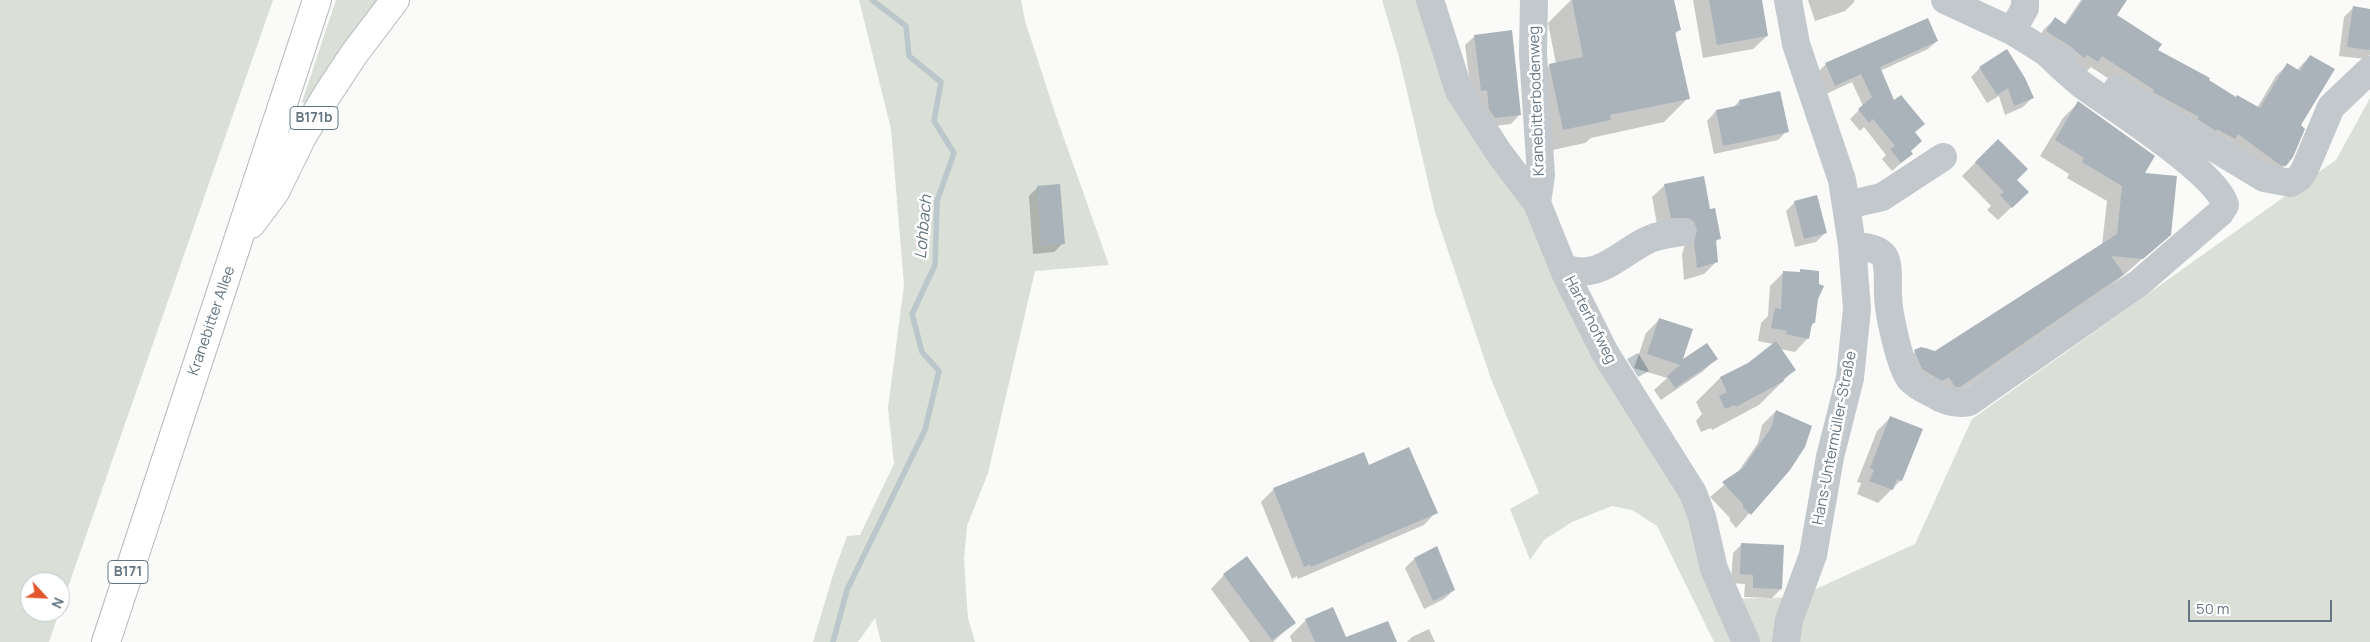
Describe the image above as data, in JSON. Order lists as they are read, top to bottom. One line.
{"streets":{"main road":["B171b","Kranebitter Allee","B171"],"street":["Kranebitterbodenweg","Harterhofweg","Hans-Untermüller-Straße"]},"crossings":[["Kranebitterbodenweg","Harterhofweg"],["B171b","Kranebitter Allee"]],"water":["Lohbach"],"scale_bar":"50 m","north":"bottom right"}
